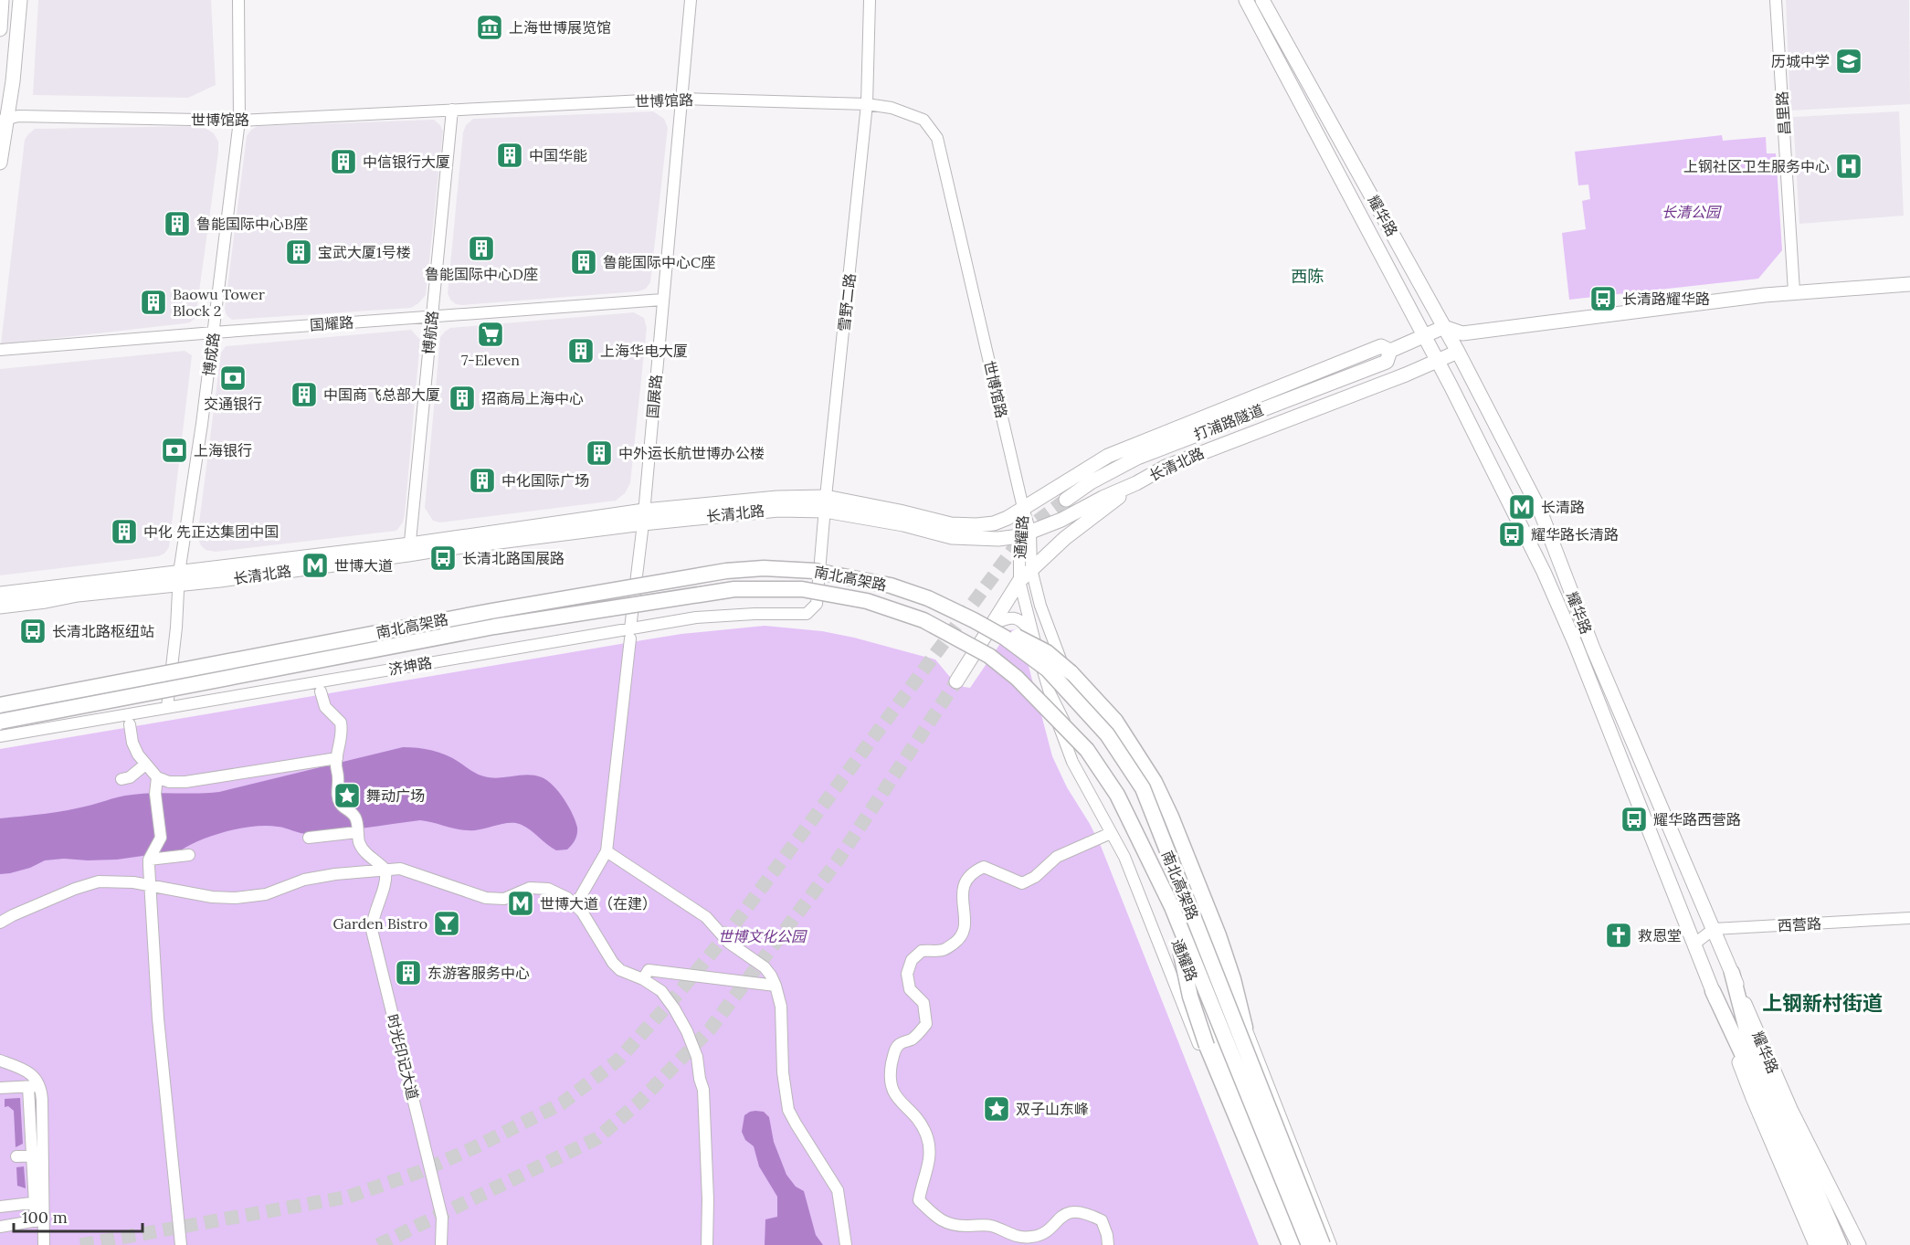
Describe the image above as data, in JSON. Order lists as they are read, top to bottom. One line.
{"streets":{"highway":["南北高架路"],"main road":["耀华路","打浦路隧道","长清北路"],"street":["世博馆路","昌里路","雪野二路","国耀路","博航路","博成路","国展路","通耀路","济坤路","西营路","时光印记大道"]},"crossings":[["世博馆路","雪野二路"],["世博馆路","博航路"],["世博馆路","博成路"],["世博馆路","国展路"],["世博馆路","长清北路"],["世博馆路","通耀路"],["耀华路","长清北路"],["耀华路","西营路"],["雪野二路","长清北路"],["雪野二路","济坤路"],["国耀路","博航路"],["国耀路","博成路"],["国耀路","国展路"],["博航路","长清北路"],["博成路","长清北路"],["博成路","济坤路"],["国展路","长清北路"],["国展路","济坤路"],["打浦路隧道","长清北路"],["长清北路","通耀路"]],"districts":["西陈","上钢新村街道"],"parks":["长清公园","世博文化公园"],"places":{"museum":["上海世博展览馆"],"school or university":["历城中学"],"building":["中国华能","中信银行大厦","鲁能国际中心B座","鲁能国际中心D座","宝武大厦1号楼","鲁能国际中心C座","Baowu Tower Block 2","上海华电大厦","中国商飞总部大厦","招商局上海中心","中外运长航世博办公楼","中化国际广场","中化 先正达集团中国","东游客服务中心"],"hospital":["上钢社区卫生服务中心"],"bus stop":["长清路耀华路","耀华路长清路","长清北路国展路","长清北路枢纽站","耀华路西营路"],"supermarket":["7-Eleven"],"bank":["交通银行","上海银行"],"metro station":["长清路","世博大道","世博大道（在建）"],"place":["舞动广场","双子山东峰"],"bar":["Garden Bistro"],"church":["救恩堂"]},"scale_bar":"100 m"}
